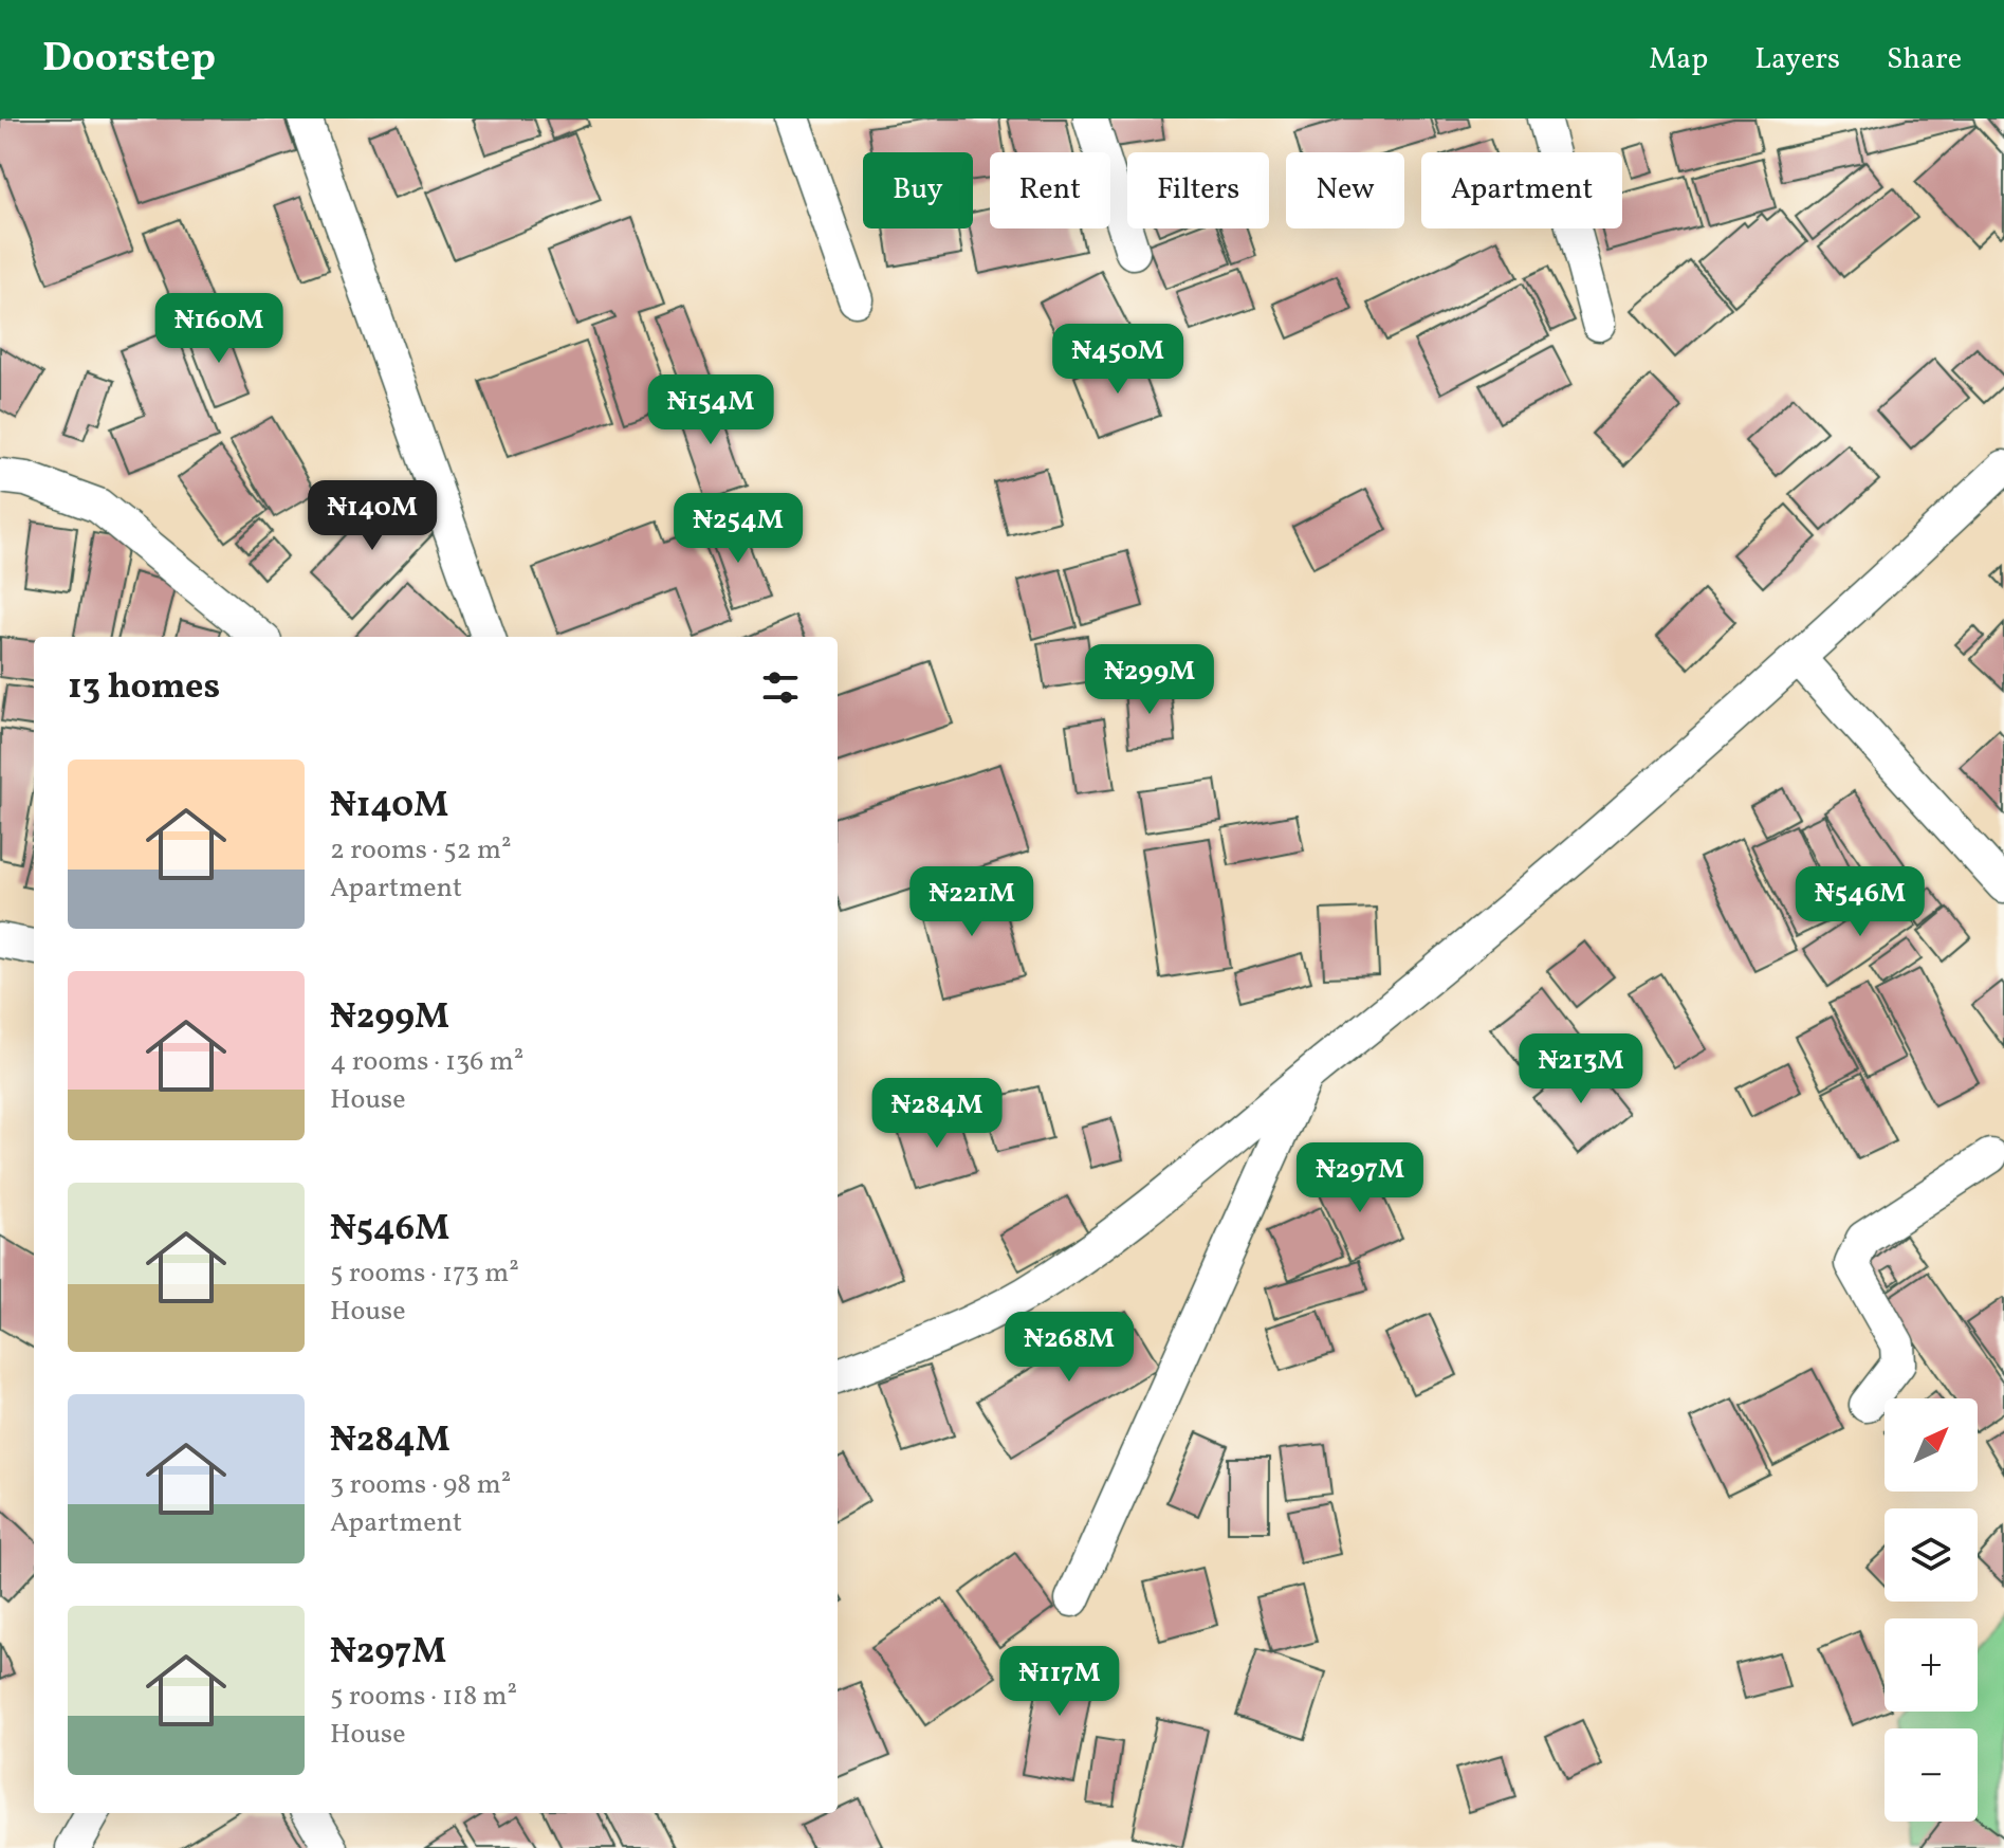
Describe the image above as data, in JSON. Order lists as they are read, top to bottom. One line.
{"north":"top right","page":{"header":"Doorstep","nav":["Map","Layers","Share"],"chip":["Buy","Rent","Filters","New","Apartment"],"price":["₦160M","₦450M","₦154M","₦140M","₦254M","₦299M","₦221M","₦546M","₦213M","₦284M","₦297M","₦268M","₦117M"],"heading":"13 homes","list":[{"name":"₦140M","note":"2 rooms · 52 m² · Apartment"},{"name":"₦299M","note":"4 rooms · 136 m² · House"},{"name":"₦546M","note":"5 rooms · 173 m² · House"},{"name":"₦284M","note":"3 rooms · 98 m² · Apartment"},{"name":"₦297M","note":"5 rooms · 118 m² · House"}],"map_buttons":["+","−"]}}
